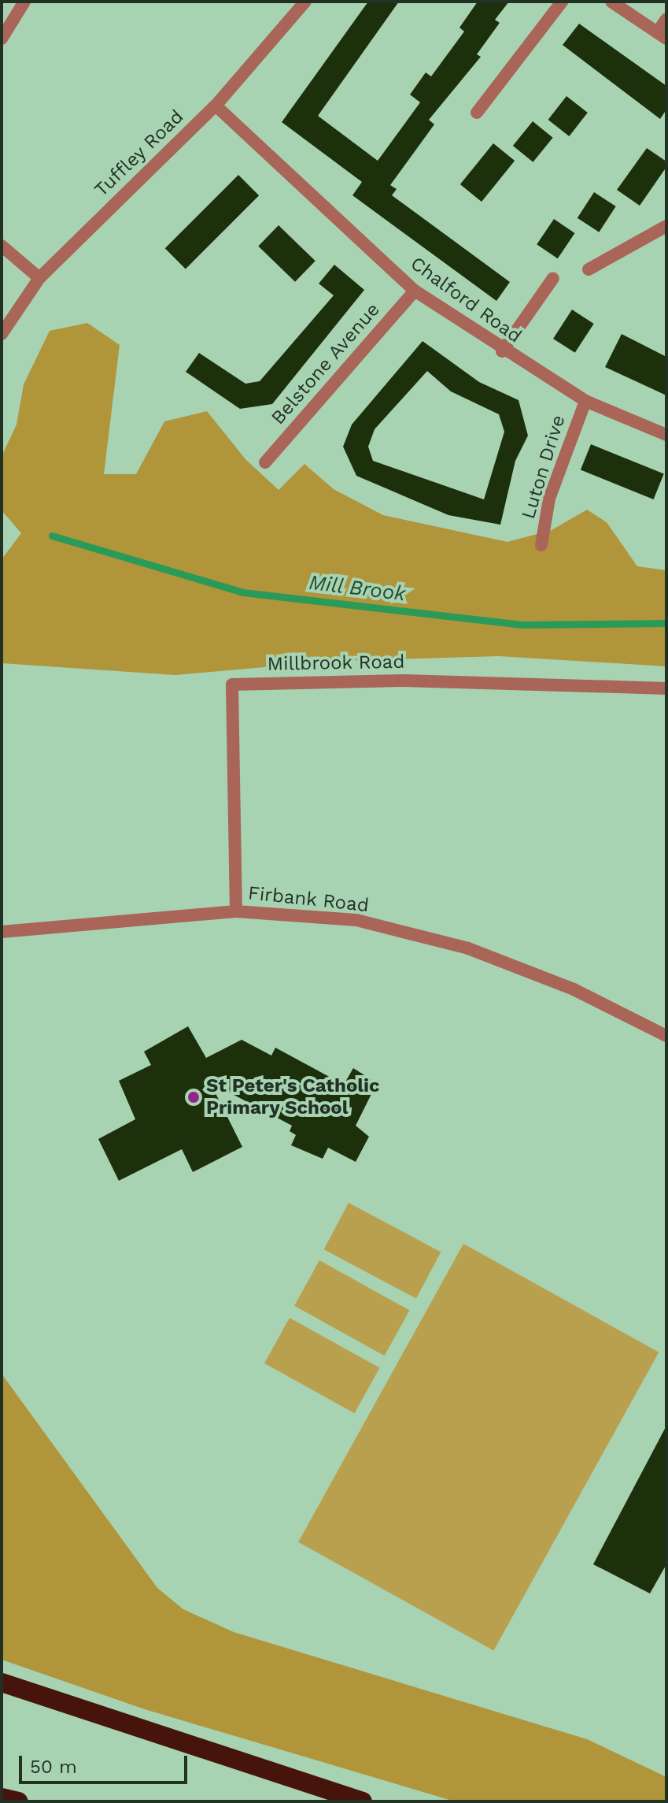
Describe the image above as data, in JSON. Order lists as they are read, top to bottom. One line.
{"streets":{"street":["Tuffley Road","Chalford Road","Belstone Avenue","Luton Drive","Millbrook Road","Firbank Road"]},"crossings":[["Tuffley Road","Chalford Road"],["Chalford Road","Belstone Avenue"],["Chalford Road","Luton Drive"],["Millbrook Road","Firbank Road"]],"water":["Mill Brook"],"places":["St Peter's Catholic Primary School"],"scale_bar":"50 m"}
